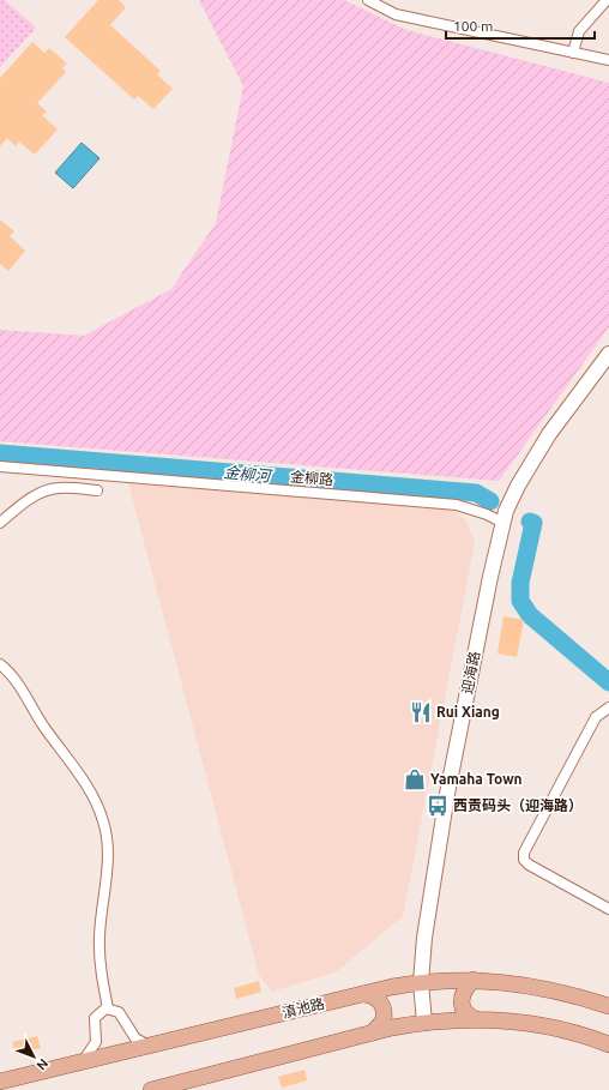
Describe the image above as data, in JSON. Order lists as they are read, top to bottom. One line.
{"streets":{"main road":["滇池路"],"street":["金柳路","迎海路"]},"crossings":[["金柳路","迎海路"],["迎海路","滇池路"]],"water":["金柳河"],"places":{"restaurant":["Rui Xiang"],"shop":["Yamaha Town"],"bus stop":["西贡码头（迎海路）"]},"scale_bar":"100 m","north":"bottom right"}
